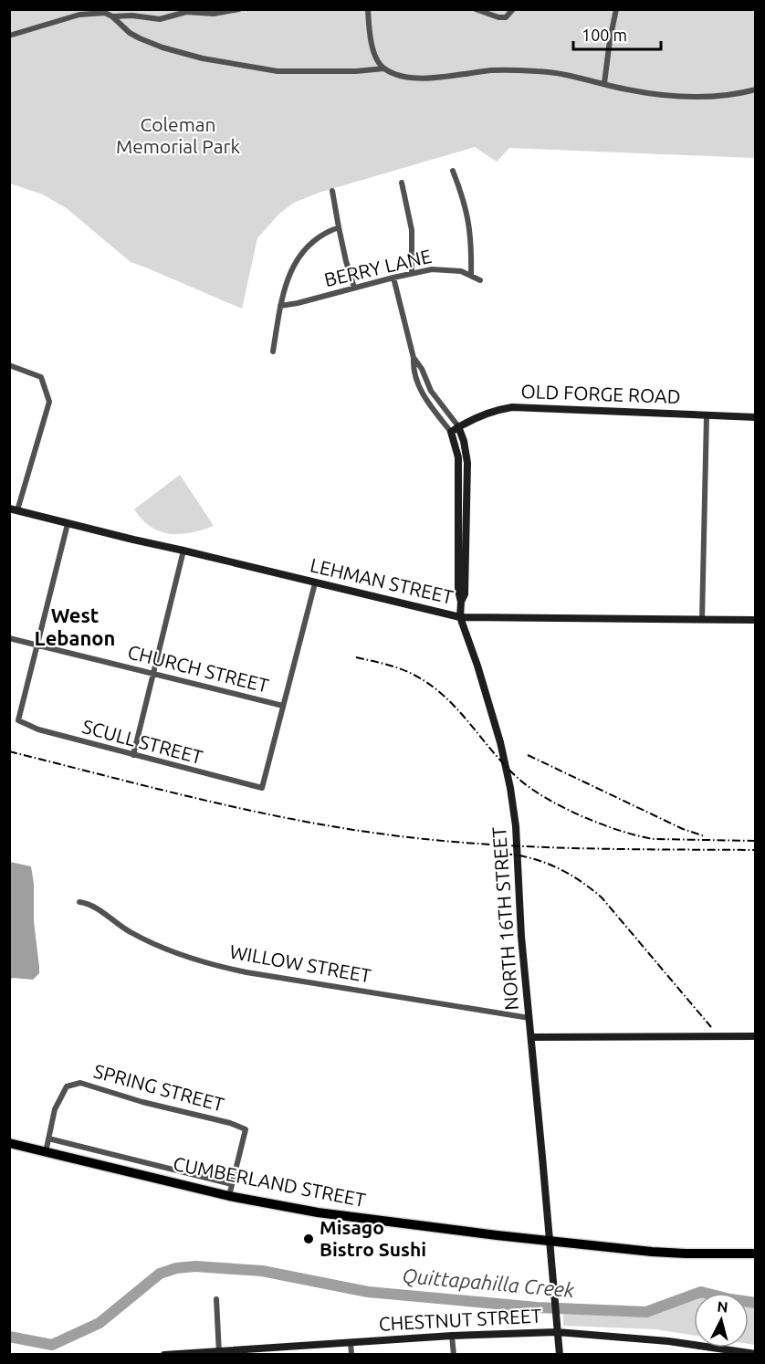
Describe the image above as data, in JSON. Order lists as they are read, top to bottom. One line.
{"streets":{"highway":["CUMBERLAND STREET"],"street":["BERRY LANE","OLD FORGE ROAD","LEHMAN STREET","CHURCH STREET","SCULL STREET","NORTH 16TH STREET","WILLOW STREET","SPRING STREET","CHESTNUT STREET"]},"crossings":[["BERRY LANE","NORTH 16TH STREET"],["OLD FORGE ROAD","NORTH 16TH STREET"],["LEHMAN STREET","NORTH 16TH STREET"],["CHURCH STREET","SCULL STREET"],["NORTH 16TH STREET","WILLOW STREET"],["NORTH 16TH STREET","CUMBERLAND STREET"],["NORTH 16TH STREET","CHESTNUT STREET"],["SPRING STREET","CUMBERLAND STREET"]],"districts":["West Lebanon"],"water":["Quittapahilla Creek"],"parks":["Coleman Memorial Park"],"places":["Misago Bistro Sushi"],"scale_bar":"100 m","north":"top"}
